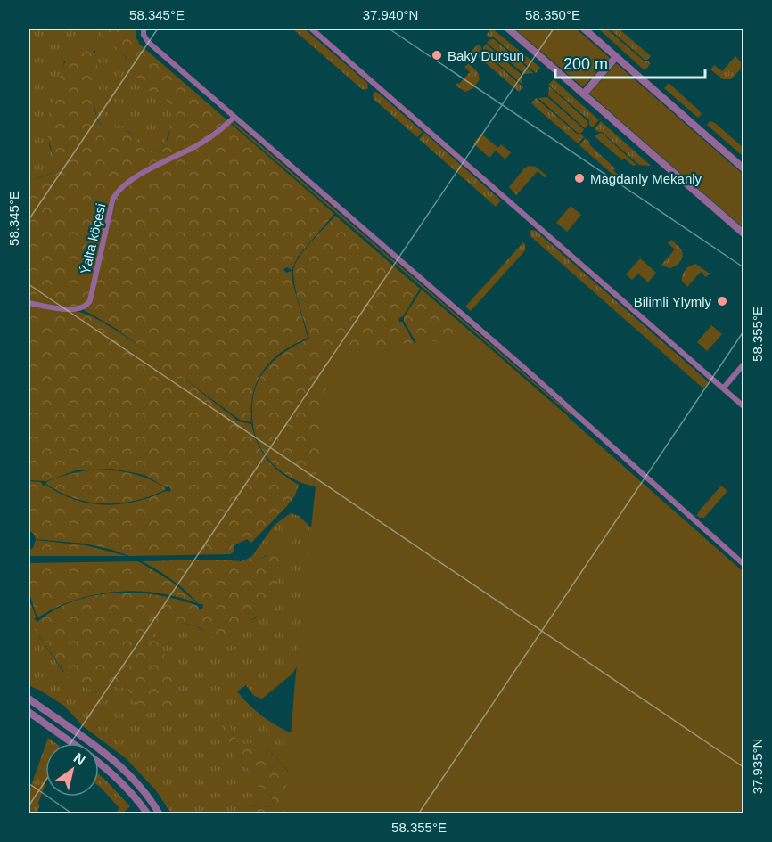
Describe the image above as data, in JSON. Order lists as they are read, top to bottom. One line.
{"streets":{"street":["Ýalta köçesi"]},"places":["Baky Dursun","Magdanly Mekanly","Bilimli Ylymly"],"scale_bar":"200 m","north":"top right","coordinates":["58.345°E","37.940°N","58.350°E","58.355°E","37.935°N"]}
